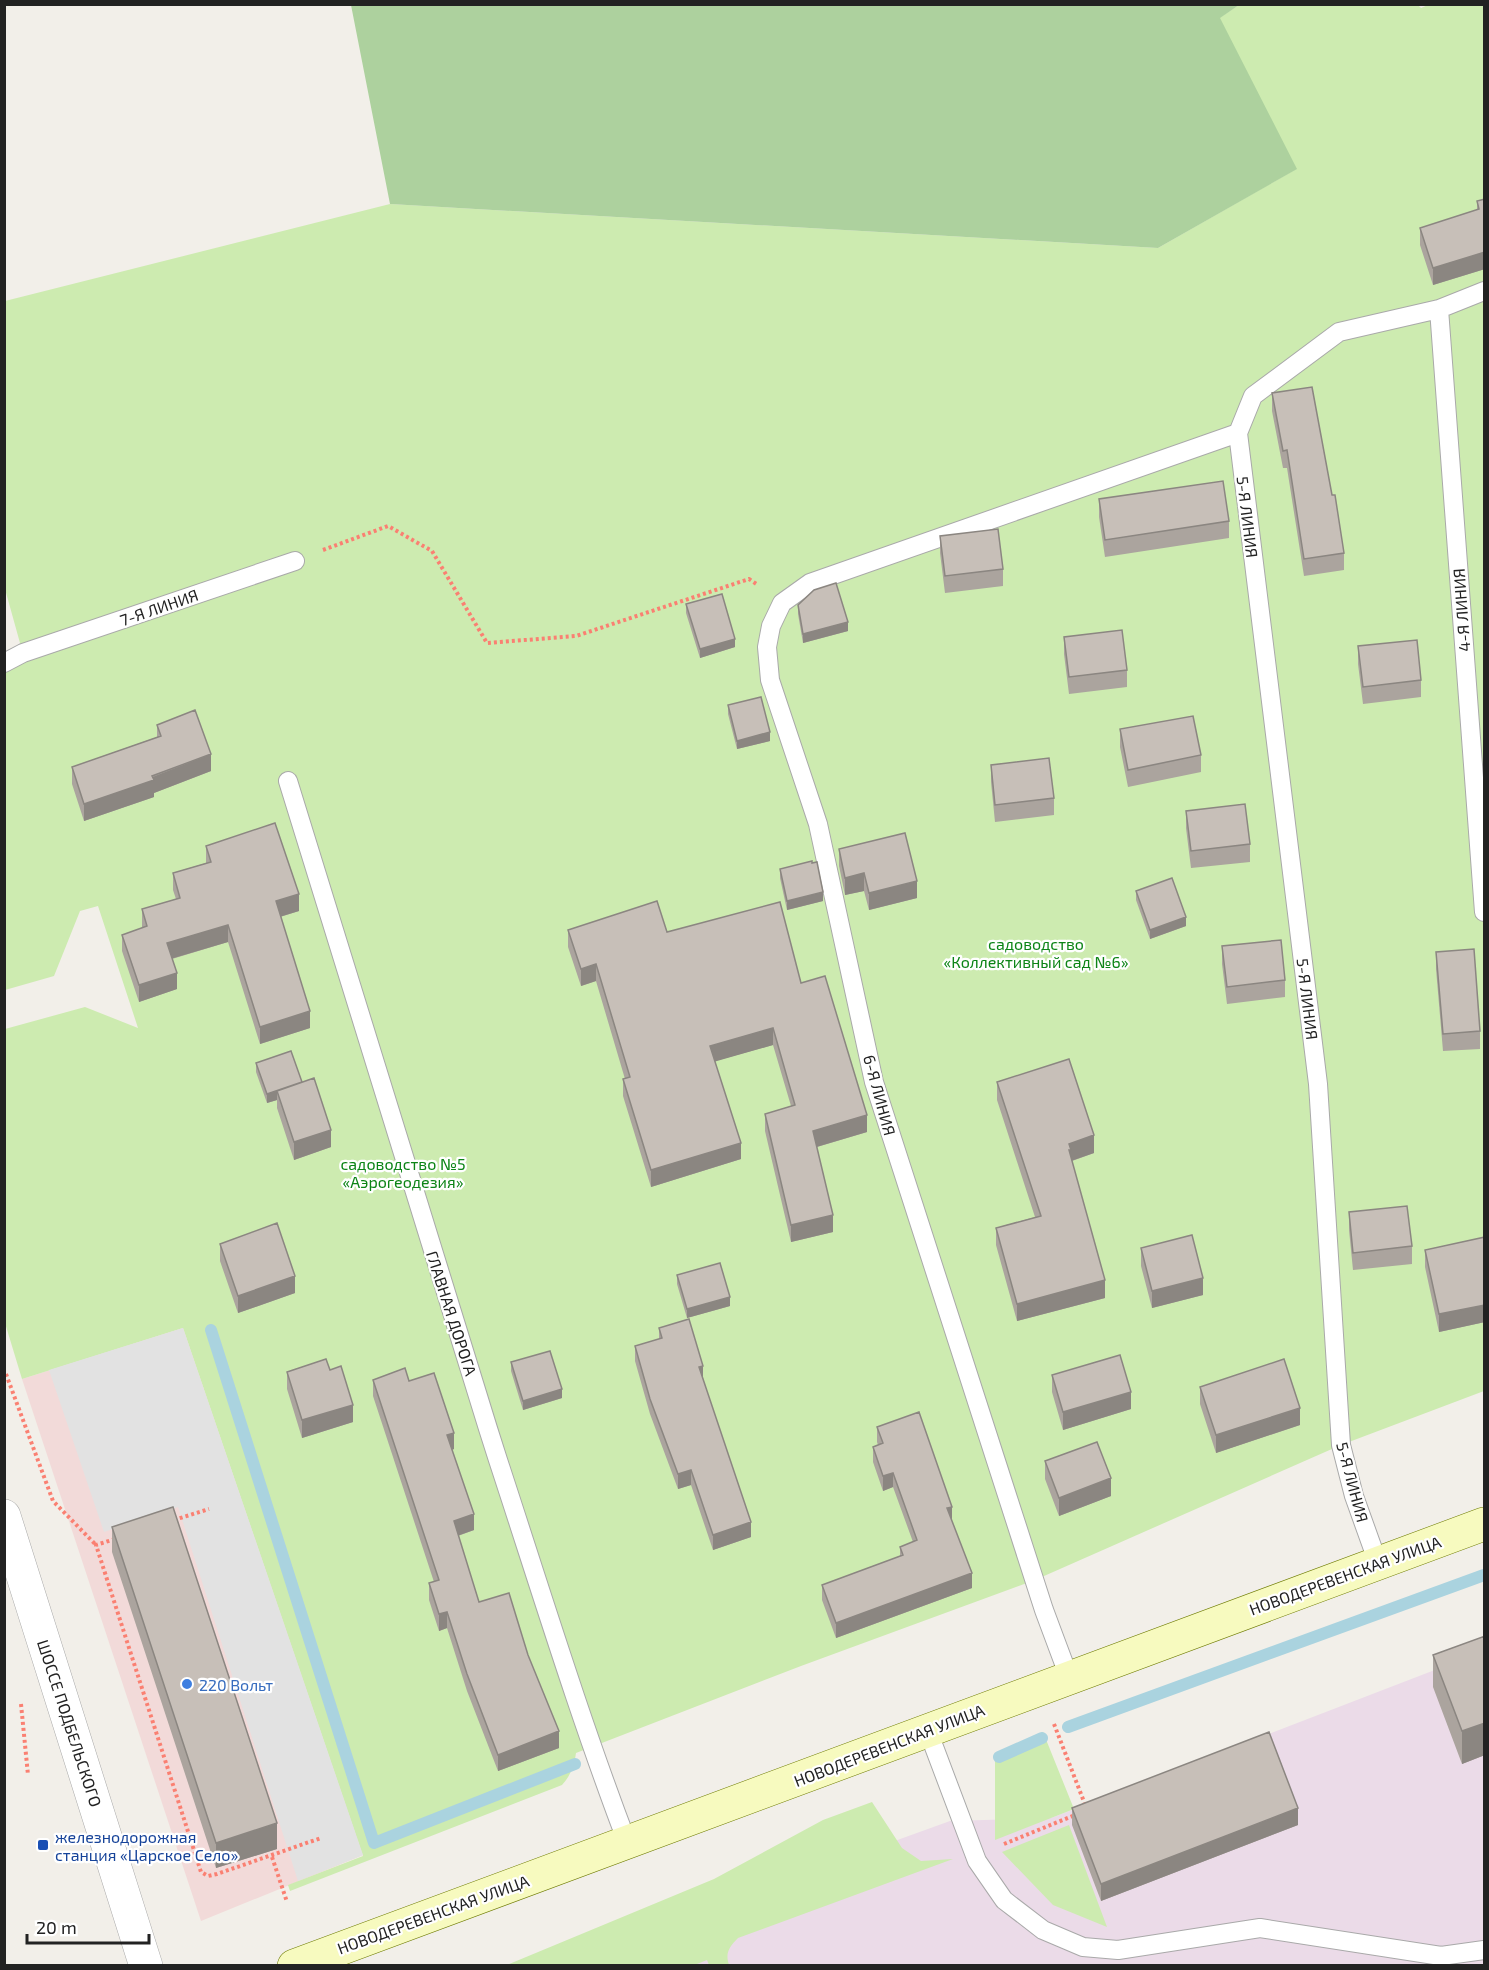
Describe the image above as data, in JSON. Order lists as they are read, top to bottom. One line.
{"streets":{"main road":["НОВОДЕРЕВЕНСКАЯ УЛИЦА"],"street":["ШОССЕ ПОДБЕЛЬСКОГО"],"lane":["5-Я ЛИНИЯ","7-Я ЛИНИЯ","4-Я ЛИНИЯ","6-Я ЛИНИЯ","ГЛАВНАЯ ДОРОГА"]},"crossings":[["5-Я ЛИНИЯ","НОВОДЕРЕВЕНСКАЯ УЛИЦА"],["6-Я ЛИНИЯ","НОВОДЕРЕВЕНСКАЯ УЛИЦА"],["ГЛАВНАЯ ДОРОГА","НОВОДЕРЕВЕНСКАЯ УЛИЦА"]],"parks":["садоводство «Коллективный сад №6»","садоводство №5 «Аэрогеодезия»"],"places":{"other":["220 Вольт"],"transit":["железнодорожная станция «Царское Село»"]},"scale_bar":"20 m"}
